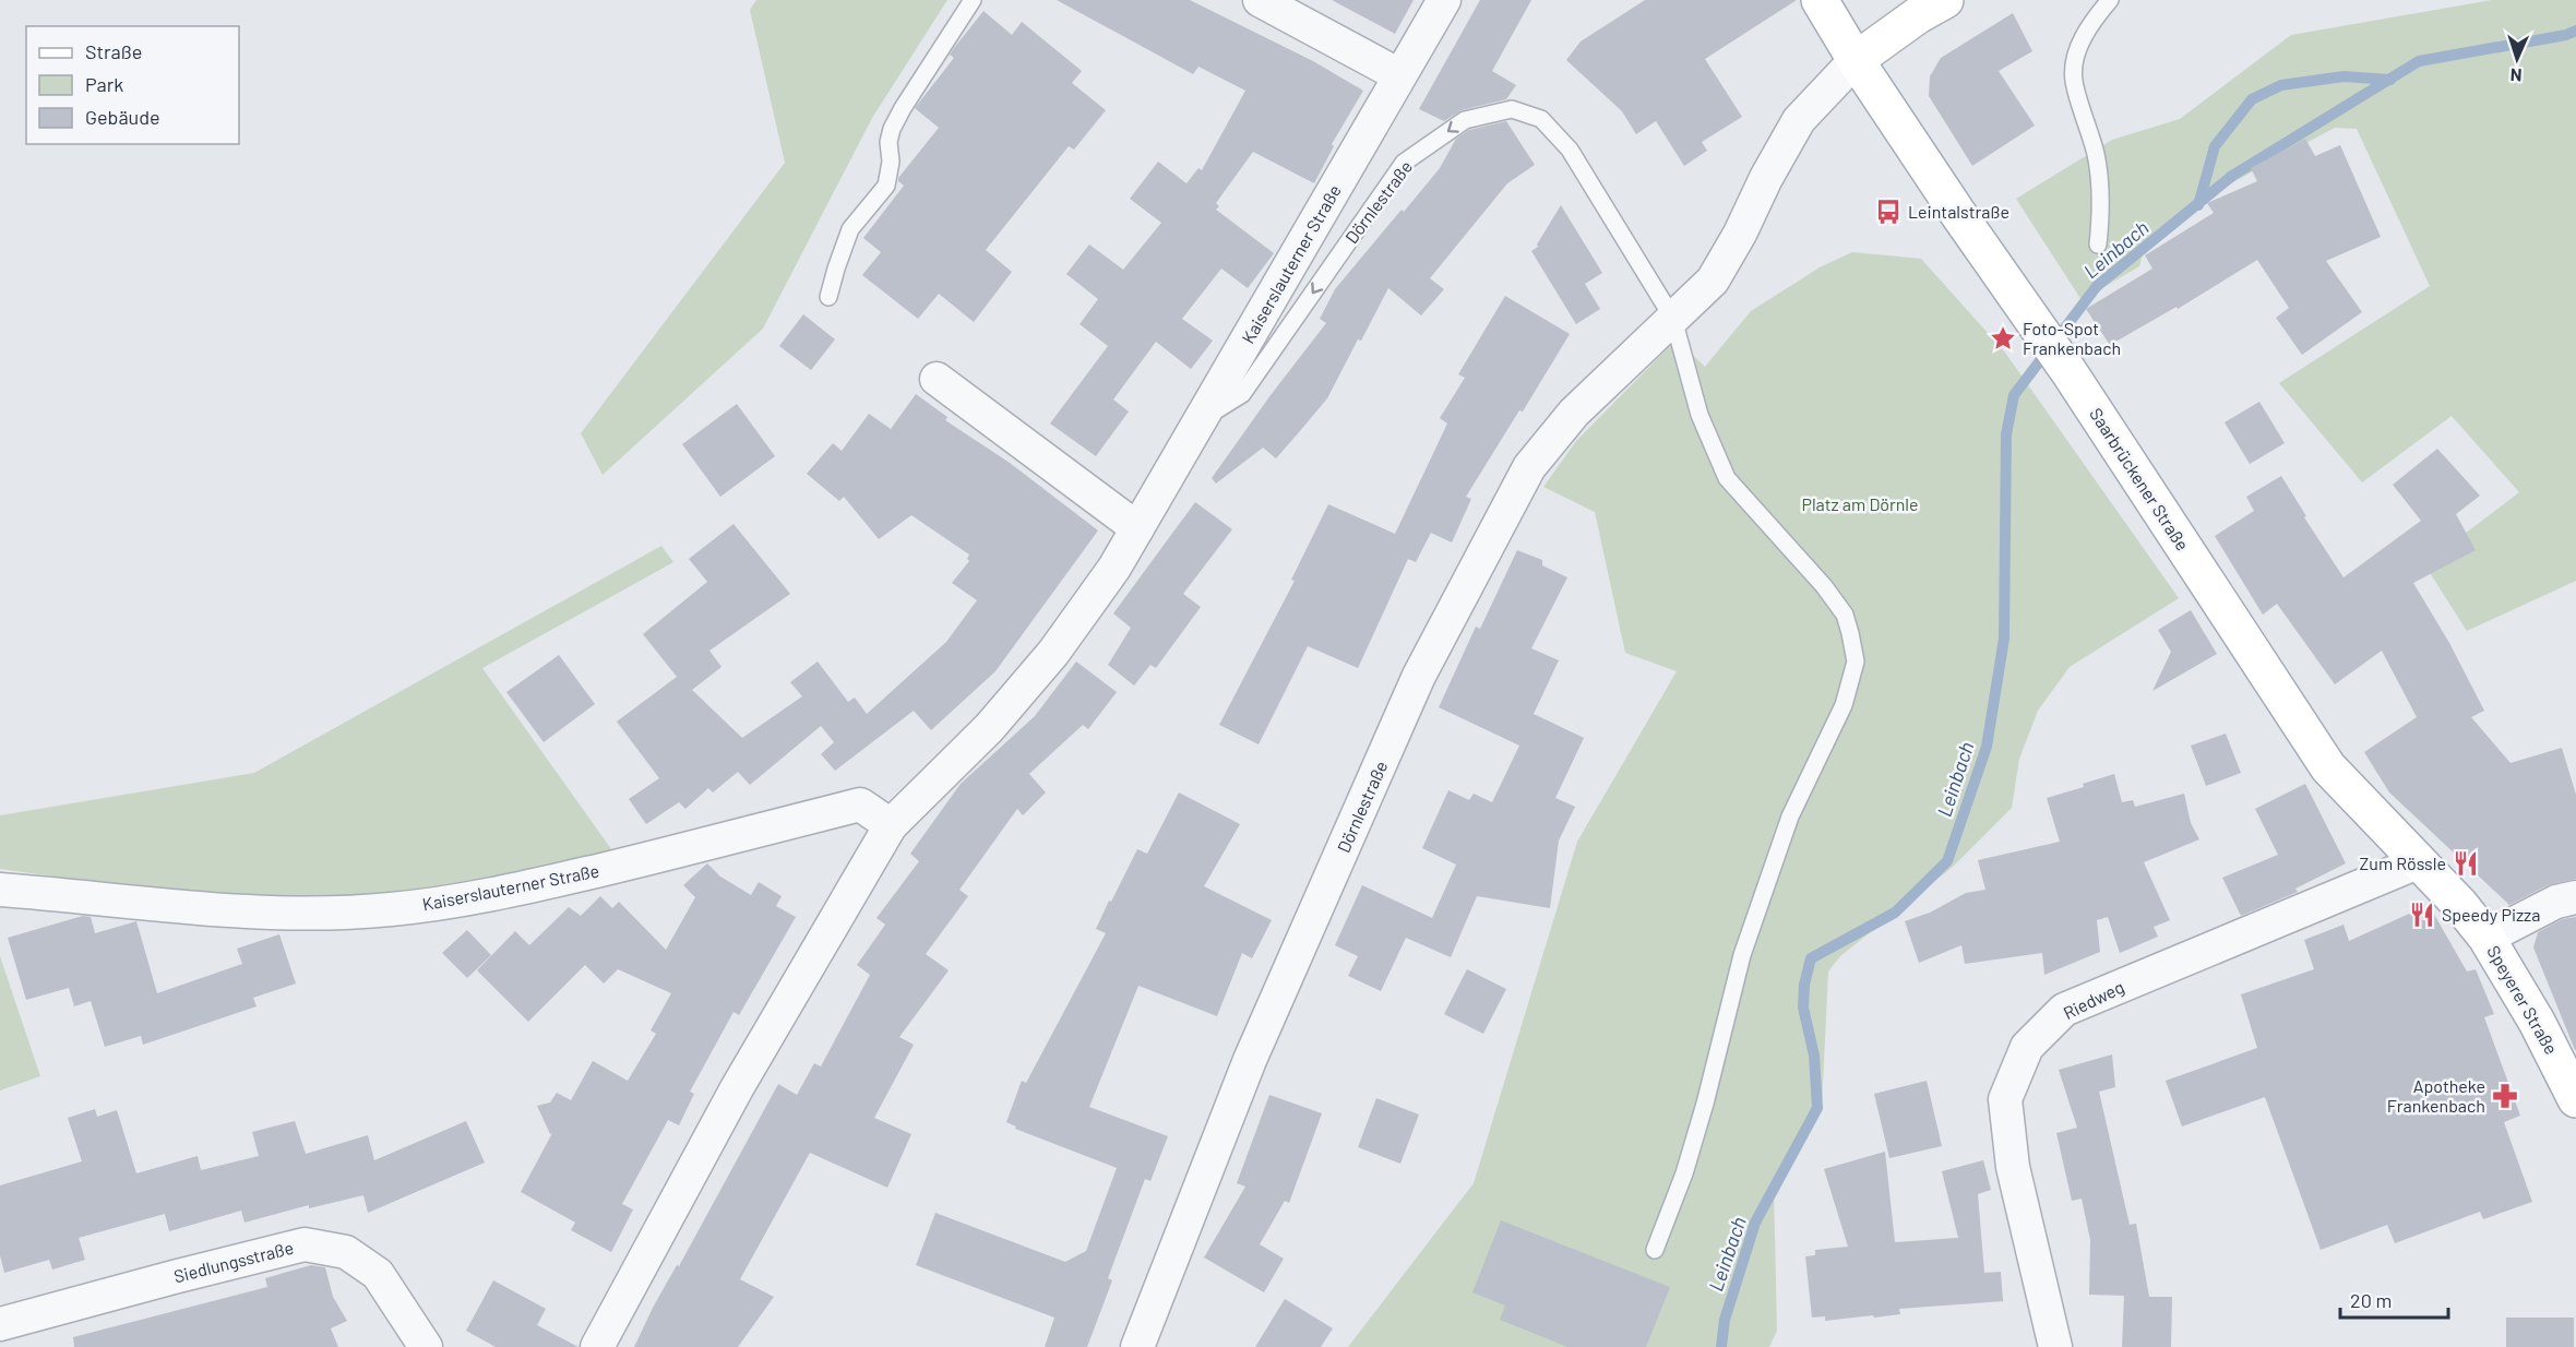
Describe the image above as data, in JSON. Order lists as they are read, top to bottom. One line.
{"streets":{"main road":["Saarbrückener Straße","Speyerer Straße"],"street":["Dörnlestraße","Kaiserslauterner Straße","Riedweg","Siedlungsstraße"]},"crossings":[["Dörnlestraße","Kaiserslauterner Straße"],["Dörnlestraße","Saarbrückener Straße"],["Saarbrückener Straße","Riedweg"],["Saarbrückener Straße","Speyerer Straße"]],"water":["Leinbach"],"parks":["Platz am Dörnle"],"places":{"bus stop":["Leintalstraße"],"place":["Foto-Spot Frankenbach"],"restaurant":["Zum Rössle","Speedy Pizza"],"pharmacy":["Apotheke Frankenbach"]},"legend":["Straße","Park","Gebäude"],"scale_bar":"20 m","north":"bottom"}
